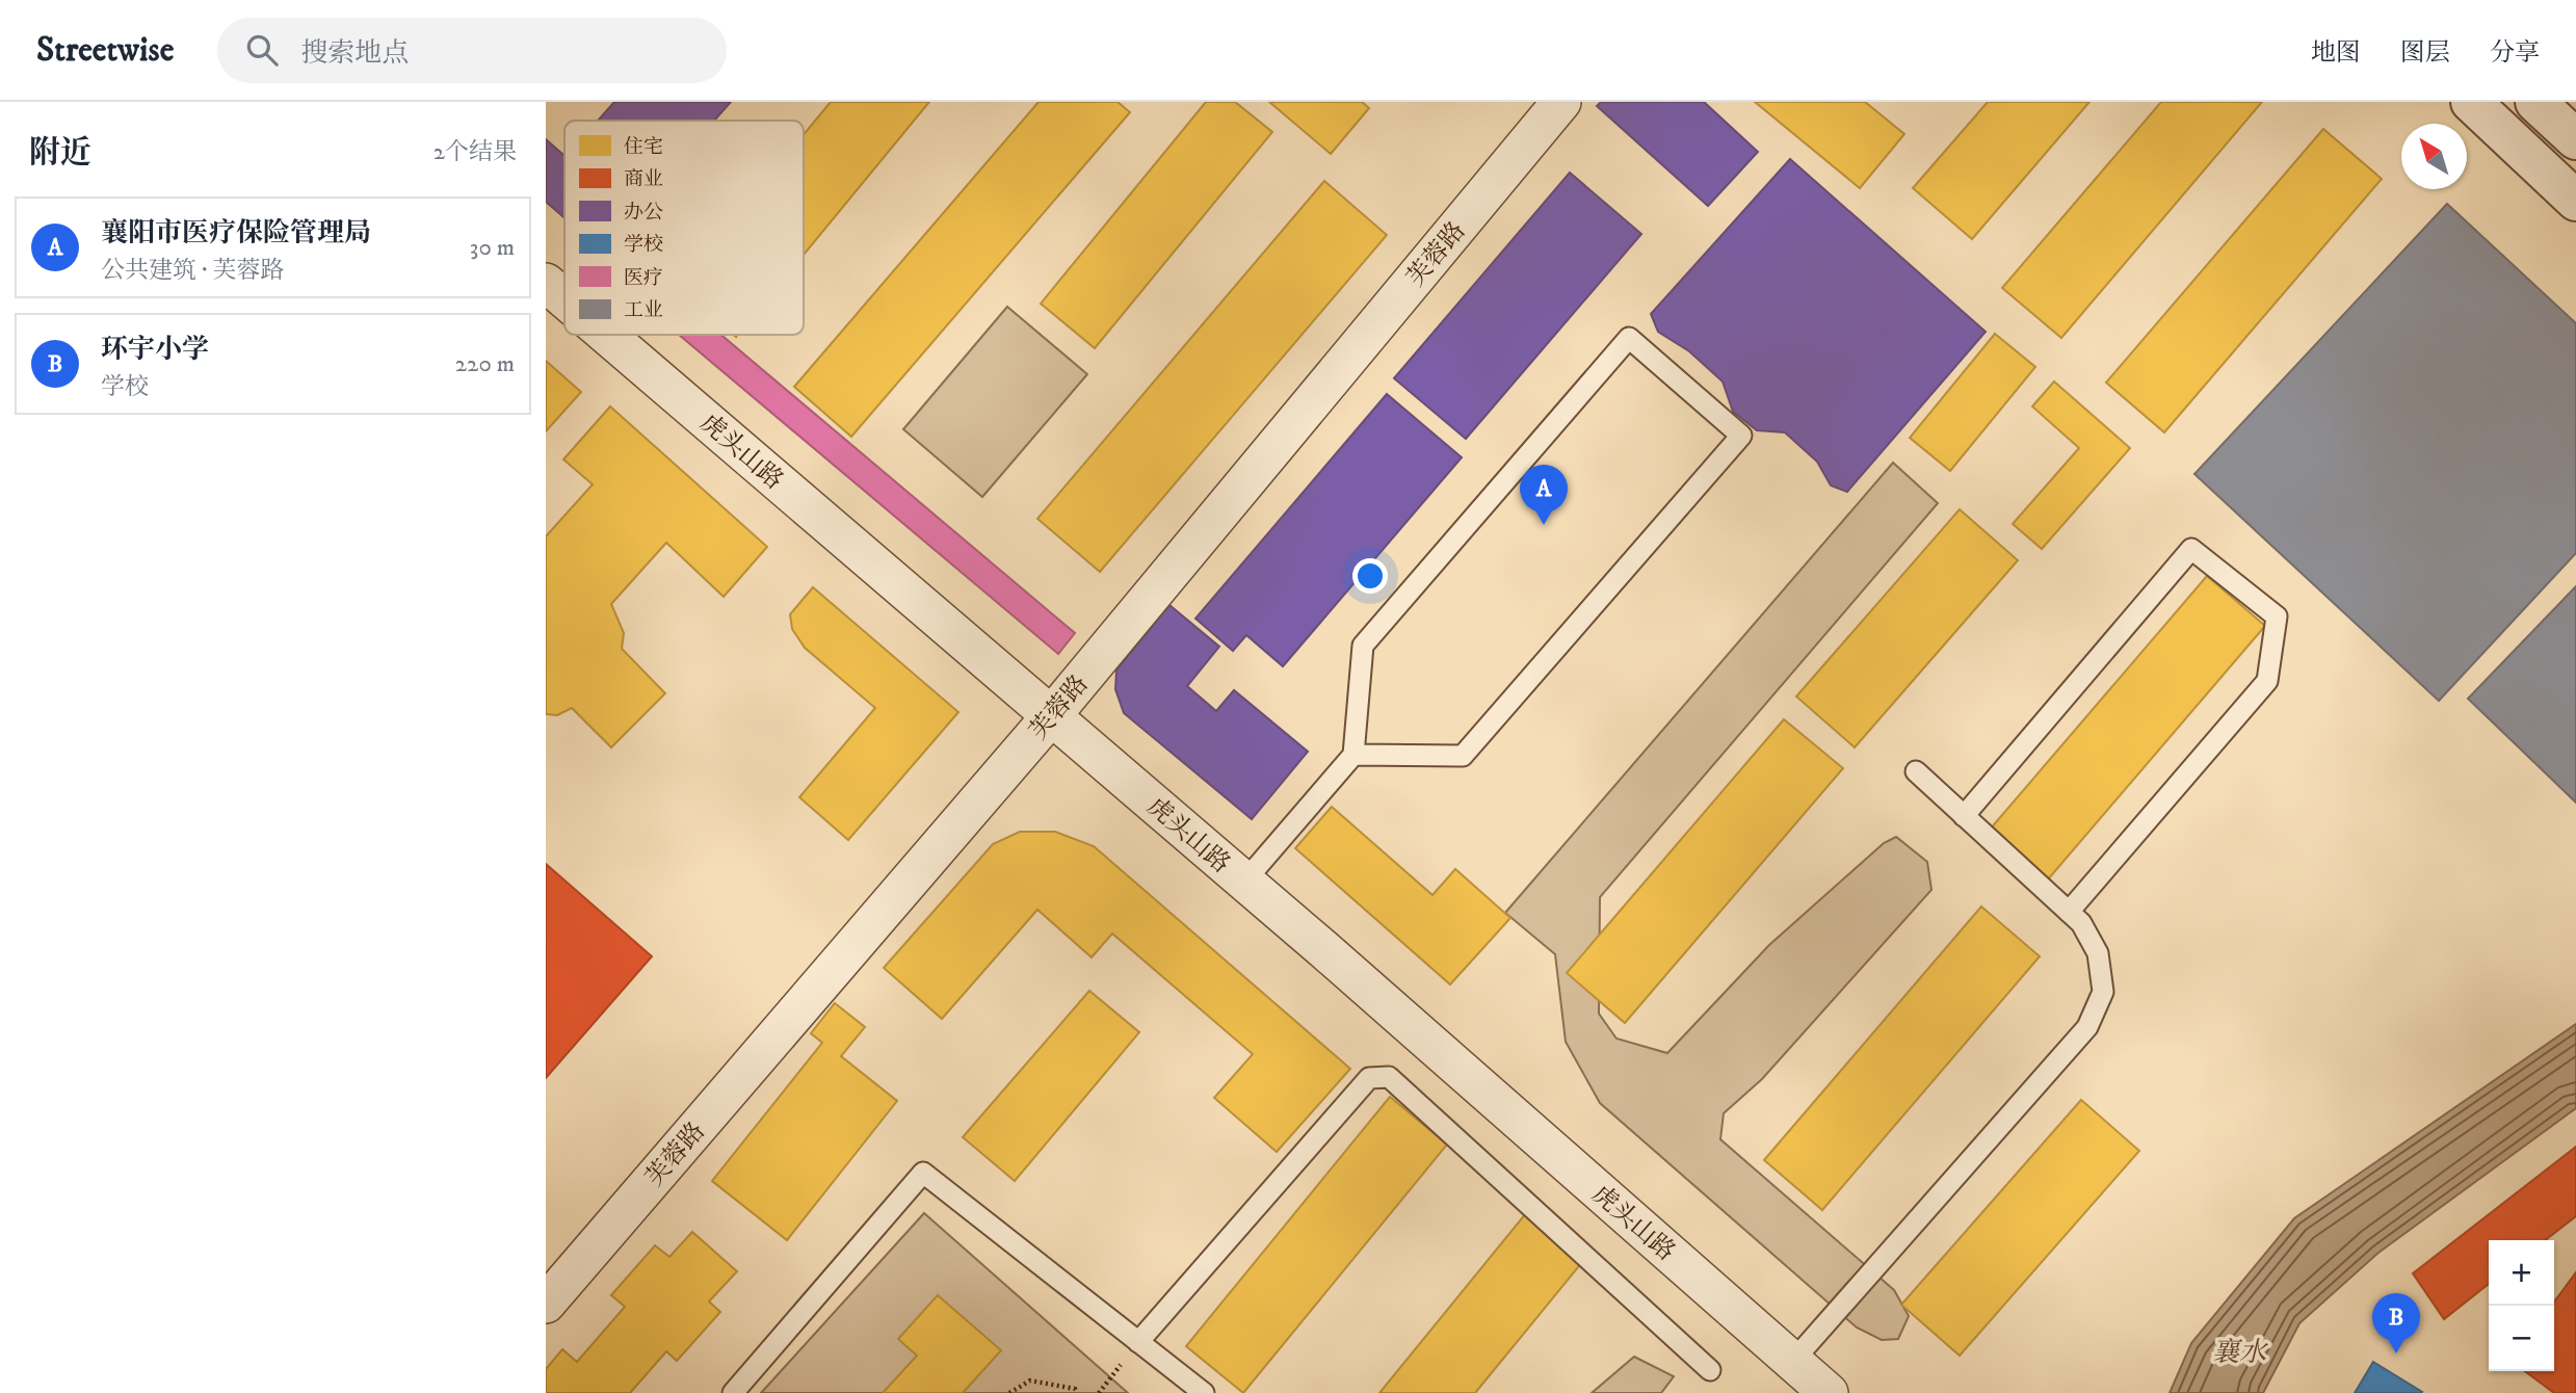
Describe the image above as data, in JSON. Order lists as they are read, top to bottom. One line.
{"streets":{"street":["芙蓉路","虎头山路"]},"crossings":[["芙蓉路","虎头山路"]],"water":["襄水"],"legend":["住宅","商业","办公","学校","医疗","工业"],"north":"top left","page":{"header":"Streetwise","search":"搜索地点","nav":["地图","图层","分享"],"heading":["附近","2个结果"],"list":[{"mark":"A","name":"襄阳市医疗保险管理局","note":"公共建筑 · 芙蓉路","value":"30 m"},{"mark":"B","name":"环宇小学","note":"学校","value":"220 m"}],"pins":["A","B"],"map_buttons":["+","−"]}}
